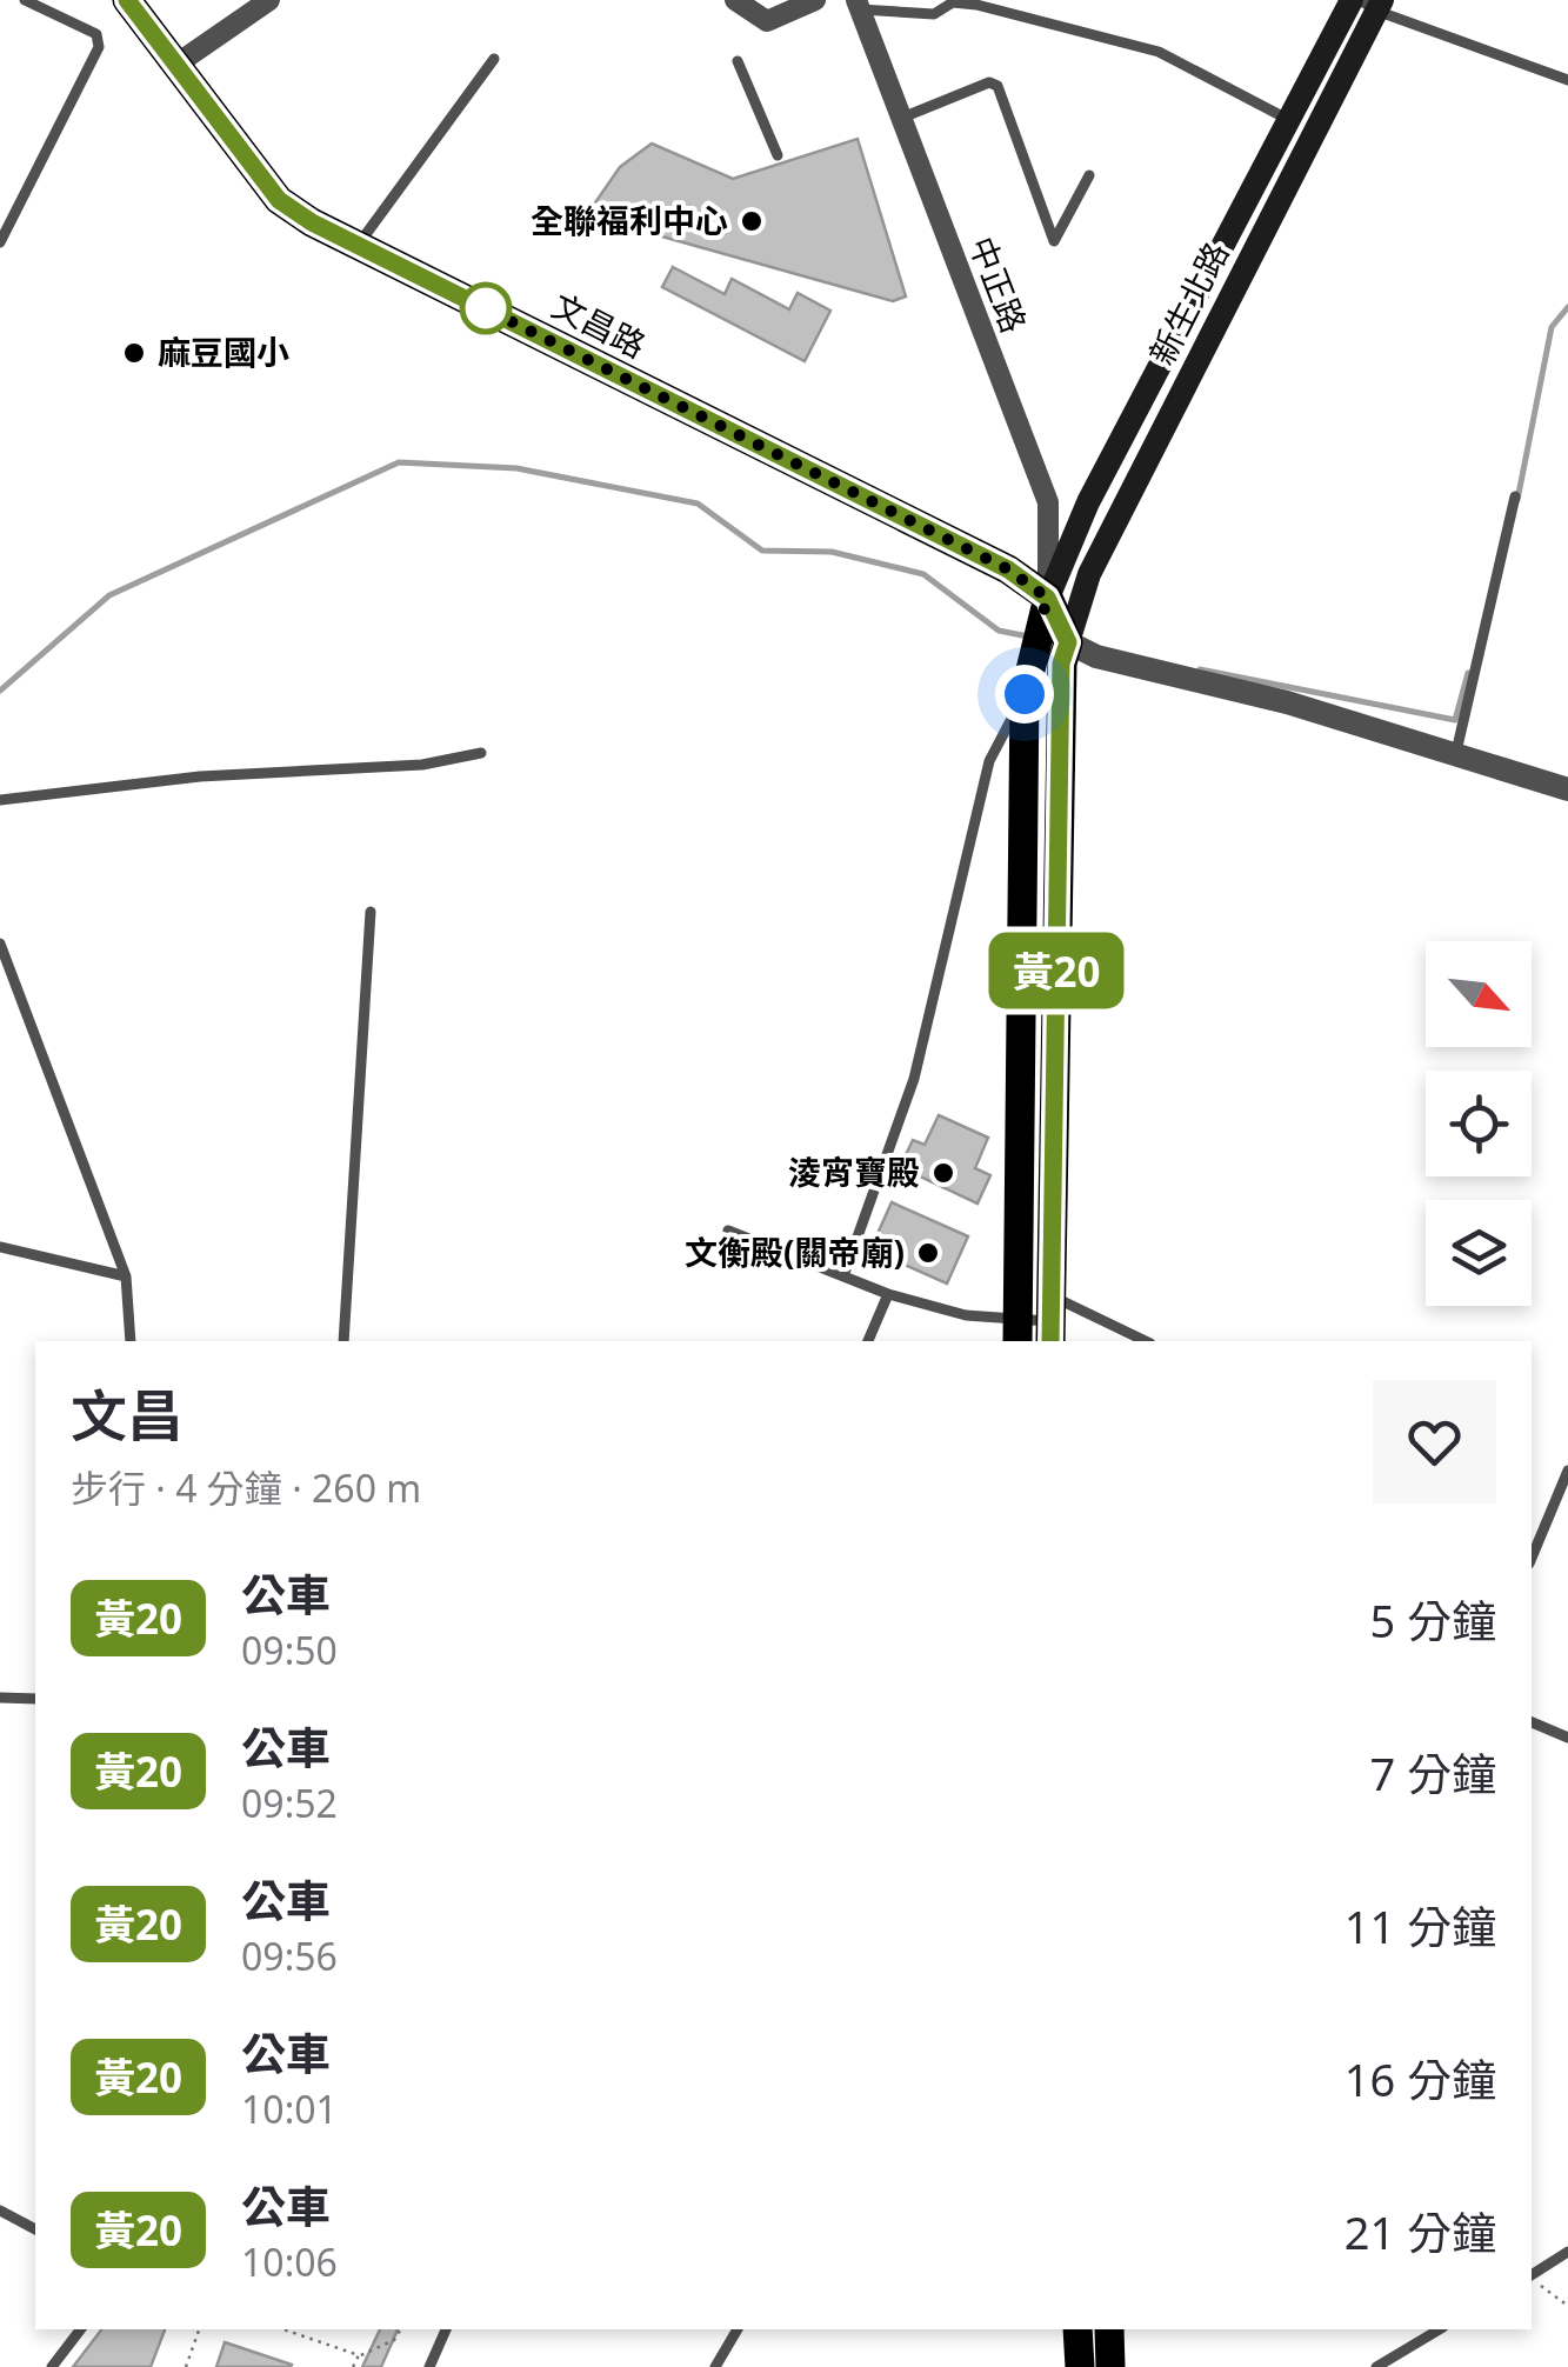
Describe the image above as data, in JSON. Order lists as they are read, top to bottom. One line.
{"streets":{"main road":["新生北路","文昌路"],"street":["中正路"]},"crossings":[["中正路","新生北路"],["中正路","文昌路"],["新生北路","文昌路"]],"places":["全聯福利中心","麻豆國小","淩宵寶殿","文衡殿(關帝廟)"],"lines":["bus line 黃20"],"north":"bottom right","page":{"on_map":"黃20","heading":["文昌","步行 · 4 分鐘 · 260 m"],"list":[{"mark":"黃20","name":"公車","note":"09:50","value":"5 分鐘"},{"mark":"黃20","name":"公車","note":"09:52","value":"7 分鐘"},{"mark":"黃20","name":"公車","note":"09:56","value":"11 分鐘"},{"mark":"黃20","name":"公車","note":"10:01","value":"16 分鐘"},{"mark":"黃20","name":"公車","note":"10:06","value":"21 分鐘"}]}}
